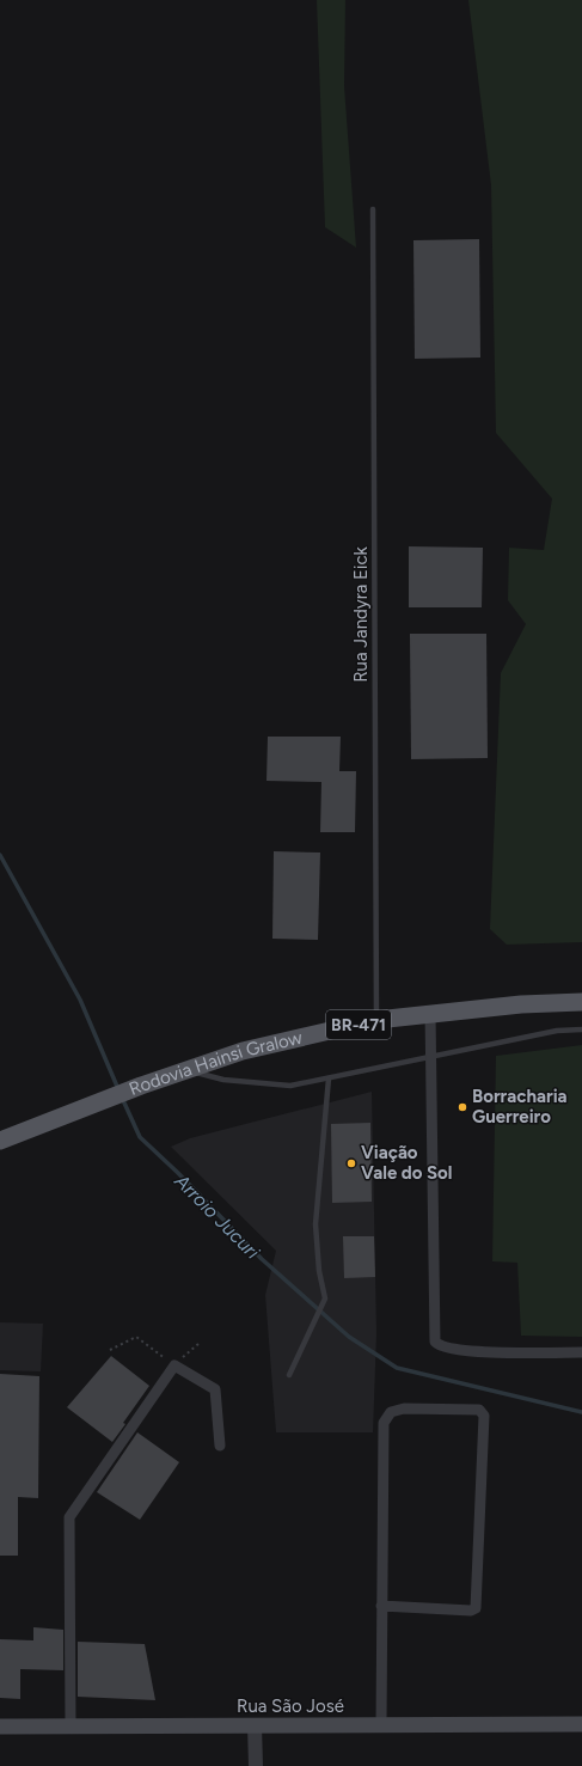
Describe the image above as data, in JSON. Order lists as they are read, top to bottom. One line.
{"streets":{"main road":["BR-471","Rodovia Hainsi Gralow","Rua São José"],"lane":["Rua Jandyra Eick"]},"crossings":[["Rua Jandyra Eick","Rodovia Hainsi Gralow"]],"water":["Arroio Jucuri"],"places":["Borracharia Guerreiro","Viação Vale do Sol"]}
